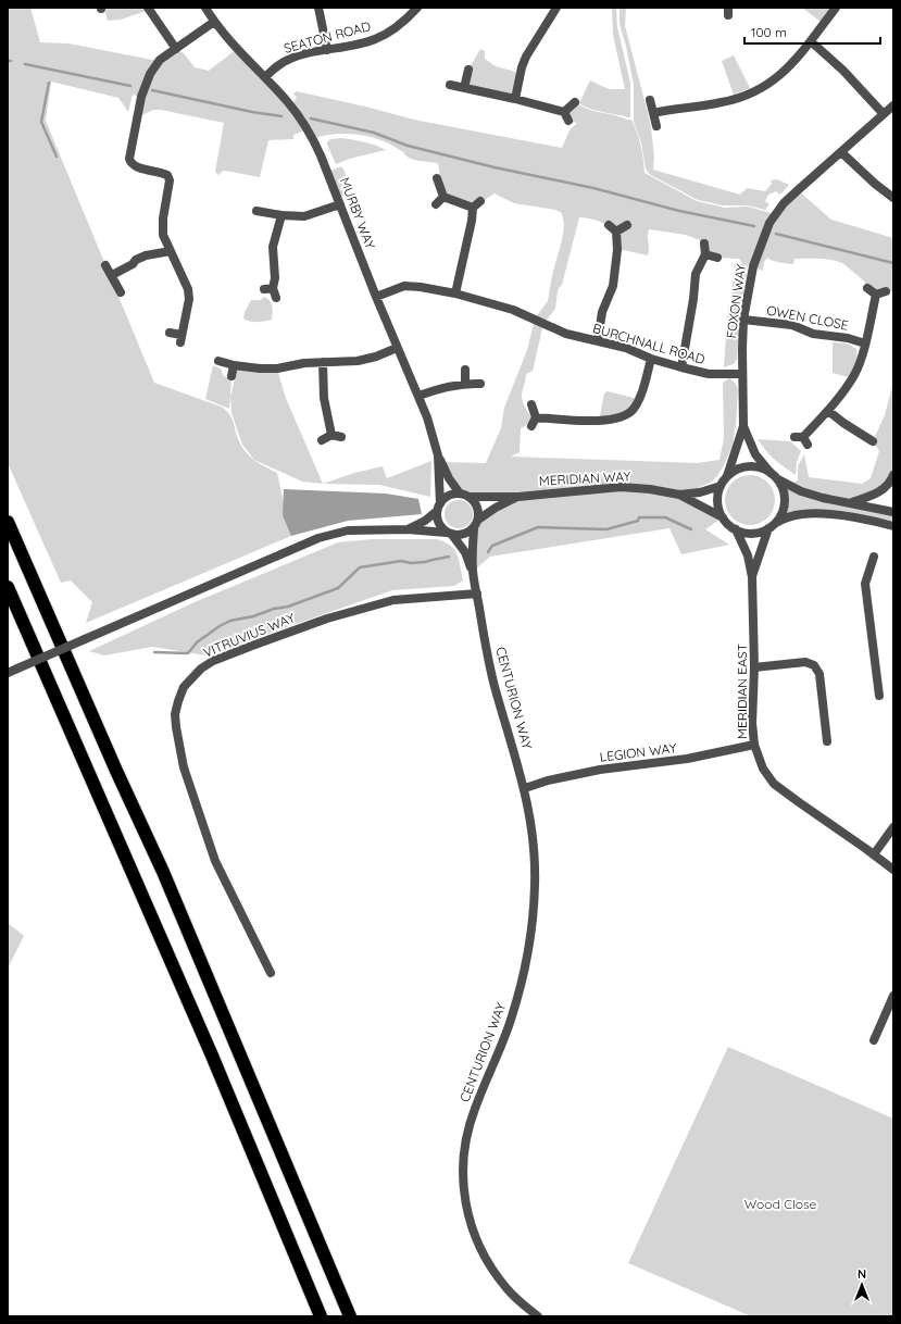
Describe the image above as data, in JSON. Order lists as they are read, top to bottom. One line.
{"streets":{"street":["SEATON ROAD","MURBY WAY","FOXON WAY","OWEN CLOSE","BURCHNALL ROAD","MERIDIAN WAY","VITRUVIUS WAY","MERIDIAN EAST","CENTURION WAY","LEGION WAY"]},"crossings":[["SEATON ROAD","MURBY WAY"],["MURBY WAY","BURCHNALL ROAD"],["MURBY WAY","MERIDIAN WAY"],["MURBY WAY","CENTURION WAY"],["FOXON WAY","OWEN CLOSE"],["FOXON WAY","BURCHNALL ROAD"],["FOXON WAY","MERIDIAN WAY"],["FOXON WAY","MERIDIAN EAST"],["MERIDIAN WAY","MERIDIAN EAST"],["MERIDIAN WAY","CENTURION WAY"],["VITRUVIUS WAY","CENTURION WAY"],["MERIDIAN EAST","LEGION WAY"],["CENTURION WAY","LEGION WAY"]],"parks":["Wood Close"],"scale_bar":"100 m","north":"top"}
